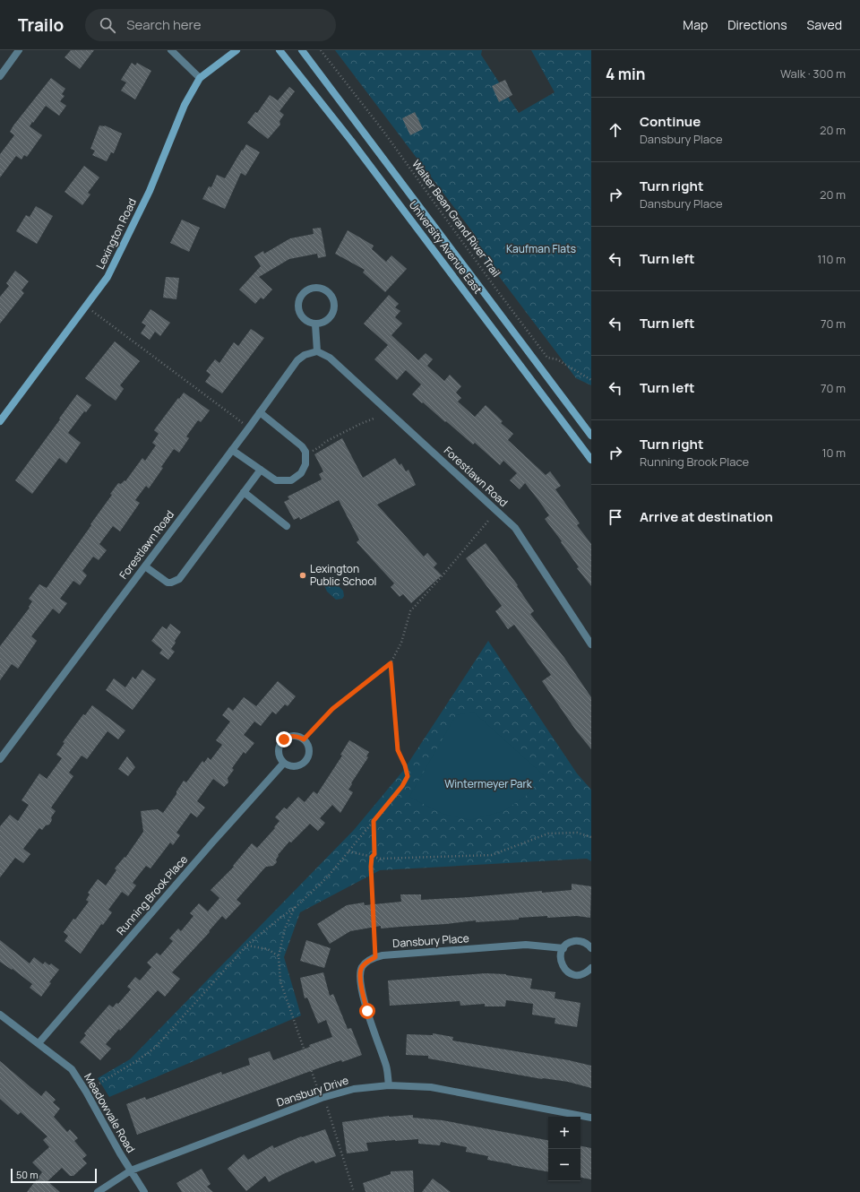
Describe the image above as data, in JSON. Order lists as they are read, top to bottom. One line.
{"streets":{"main road":["Lexington Road","University Avenue East"],"street":["Forestlawn Road","Running Brook Place","Dansbury Place","Dansbury Drive","Meadowvale Road"],"path":["Walter Bean Grand River Trail"]},"crossings":[["Running Brook Place","Meadowvale Road"],["Dansbury Place","Dansbury Drive"],["Dansbury Drive","Meadowvale Road"]],"parks":["Kaufman Flats","Wintermeyer Park"],"places":["Lexington Public School"],"scale_bar":"50 m","page":{"header":"Trailo","search":"Search here","nav":["Map","Directions","Saved"],"heading":["4 min","Walk · 300 m"],"list":[["Continue","Dansbury Place","20 m"],["Turn right","Dansbury Place","20 m"],["Turn left","110 m"],["Turn left","70 m"],["Turn left","70 m"],["Turn right","Running Brook Place","10 m"],"Arrive at destination"],"map_buttons":["+","−"],"scale":"50 m"}}
